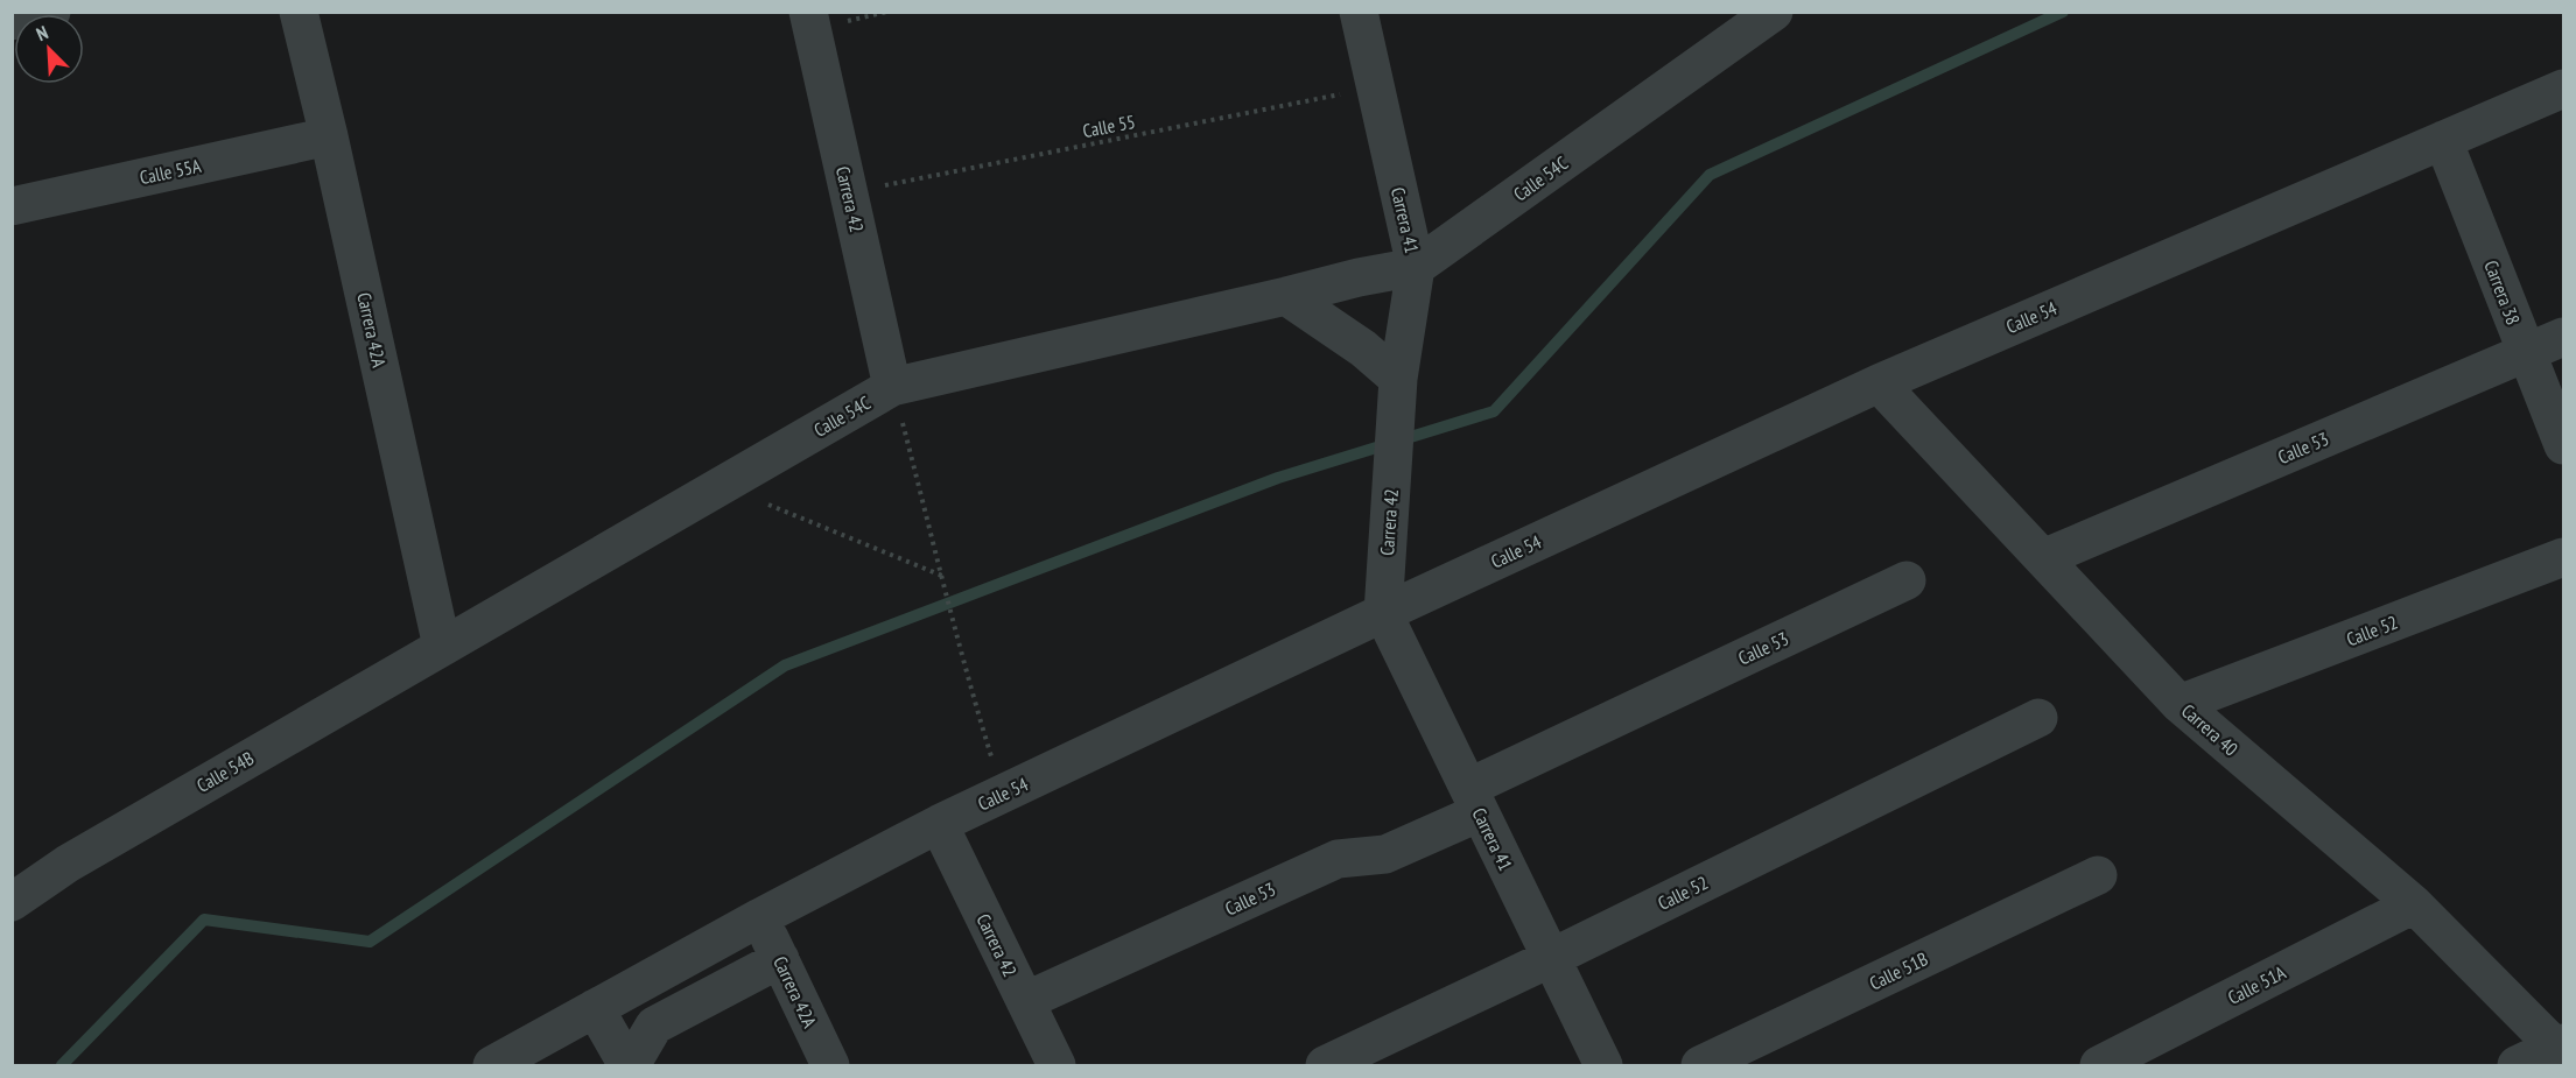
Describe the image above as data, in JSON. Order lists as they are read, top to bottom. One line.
{"streets":{"street":["Calle 55A","Calle 54C","Carrera 42","Carrera 41","Carrera 38","Calle 54","Carrera 42A","Calle 53","Calle 52","Carrera 40","Calle 54B","Calle 51B","Calle 51A"],"path":["Calle 55"]},"crossings":[["Calle 55","Carrera 42"],["Calle 55","Carrera 41"],["Calle 55A","Carrera 42A"],["Calle 54C","Carrera 42"],["Calle 54C","Carrera 41"],["Calle 54C","Carrera 42A"],["Calle 54C","Calle 54B"],["Carrera 42","Carrera 41"],["Carrera 42","Calle 54"],["Carrera 42","Calle 53"],["Carrera 41","Calle 54"],["Carrera 41","Calle 53"],["Carrera 41","Calle 52"],["Carrera 38","Calle 54"],["Carrera 38","Calle 53"],["Calle 54","Carrera 42A"],["Calle 54","Carrera 40"],["Carrera 42A","Calle 54B"],["Calle 53","Carrera 40"],["Calle 52","Carrera 40"],["Carrera 40","Calle 51A"]],"north":"top left"}
